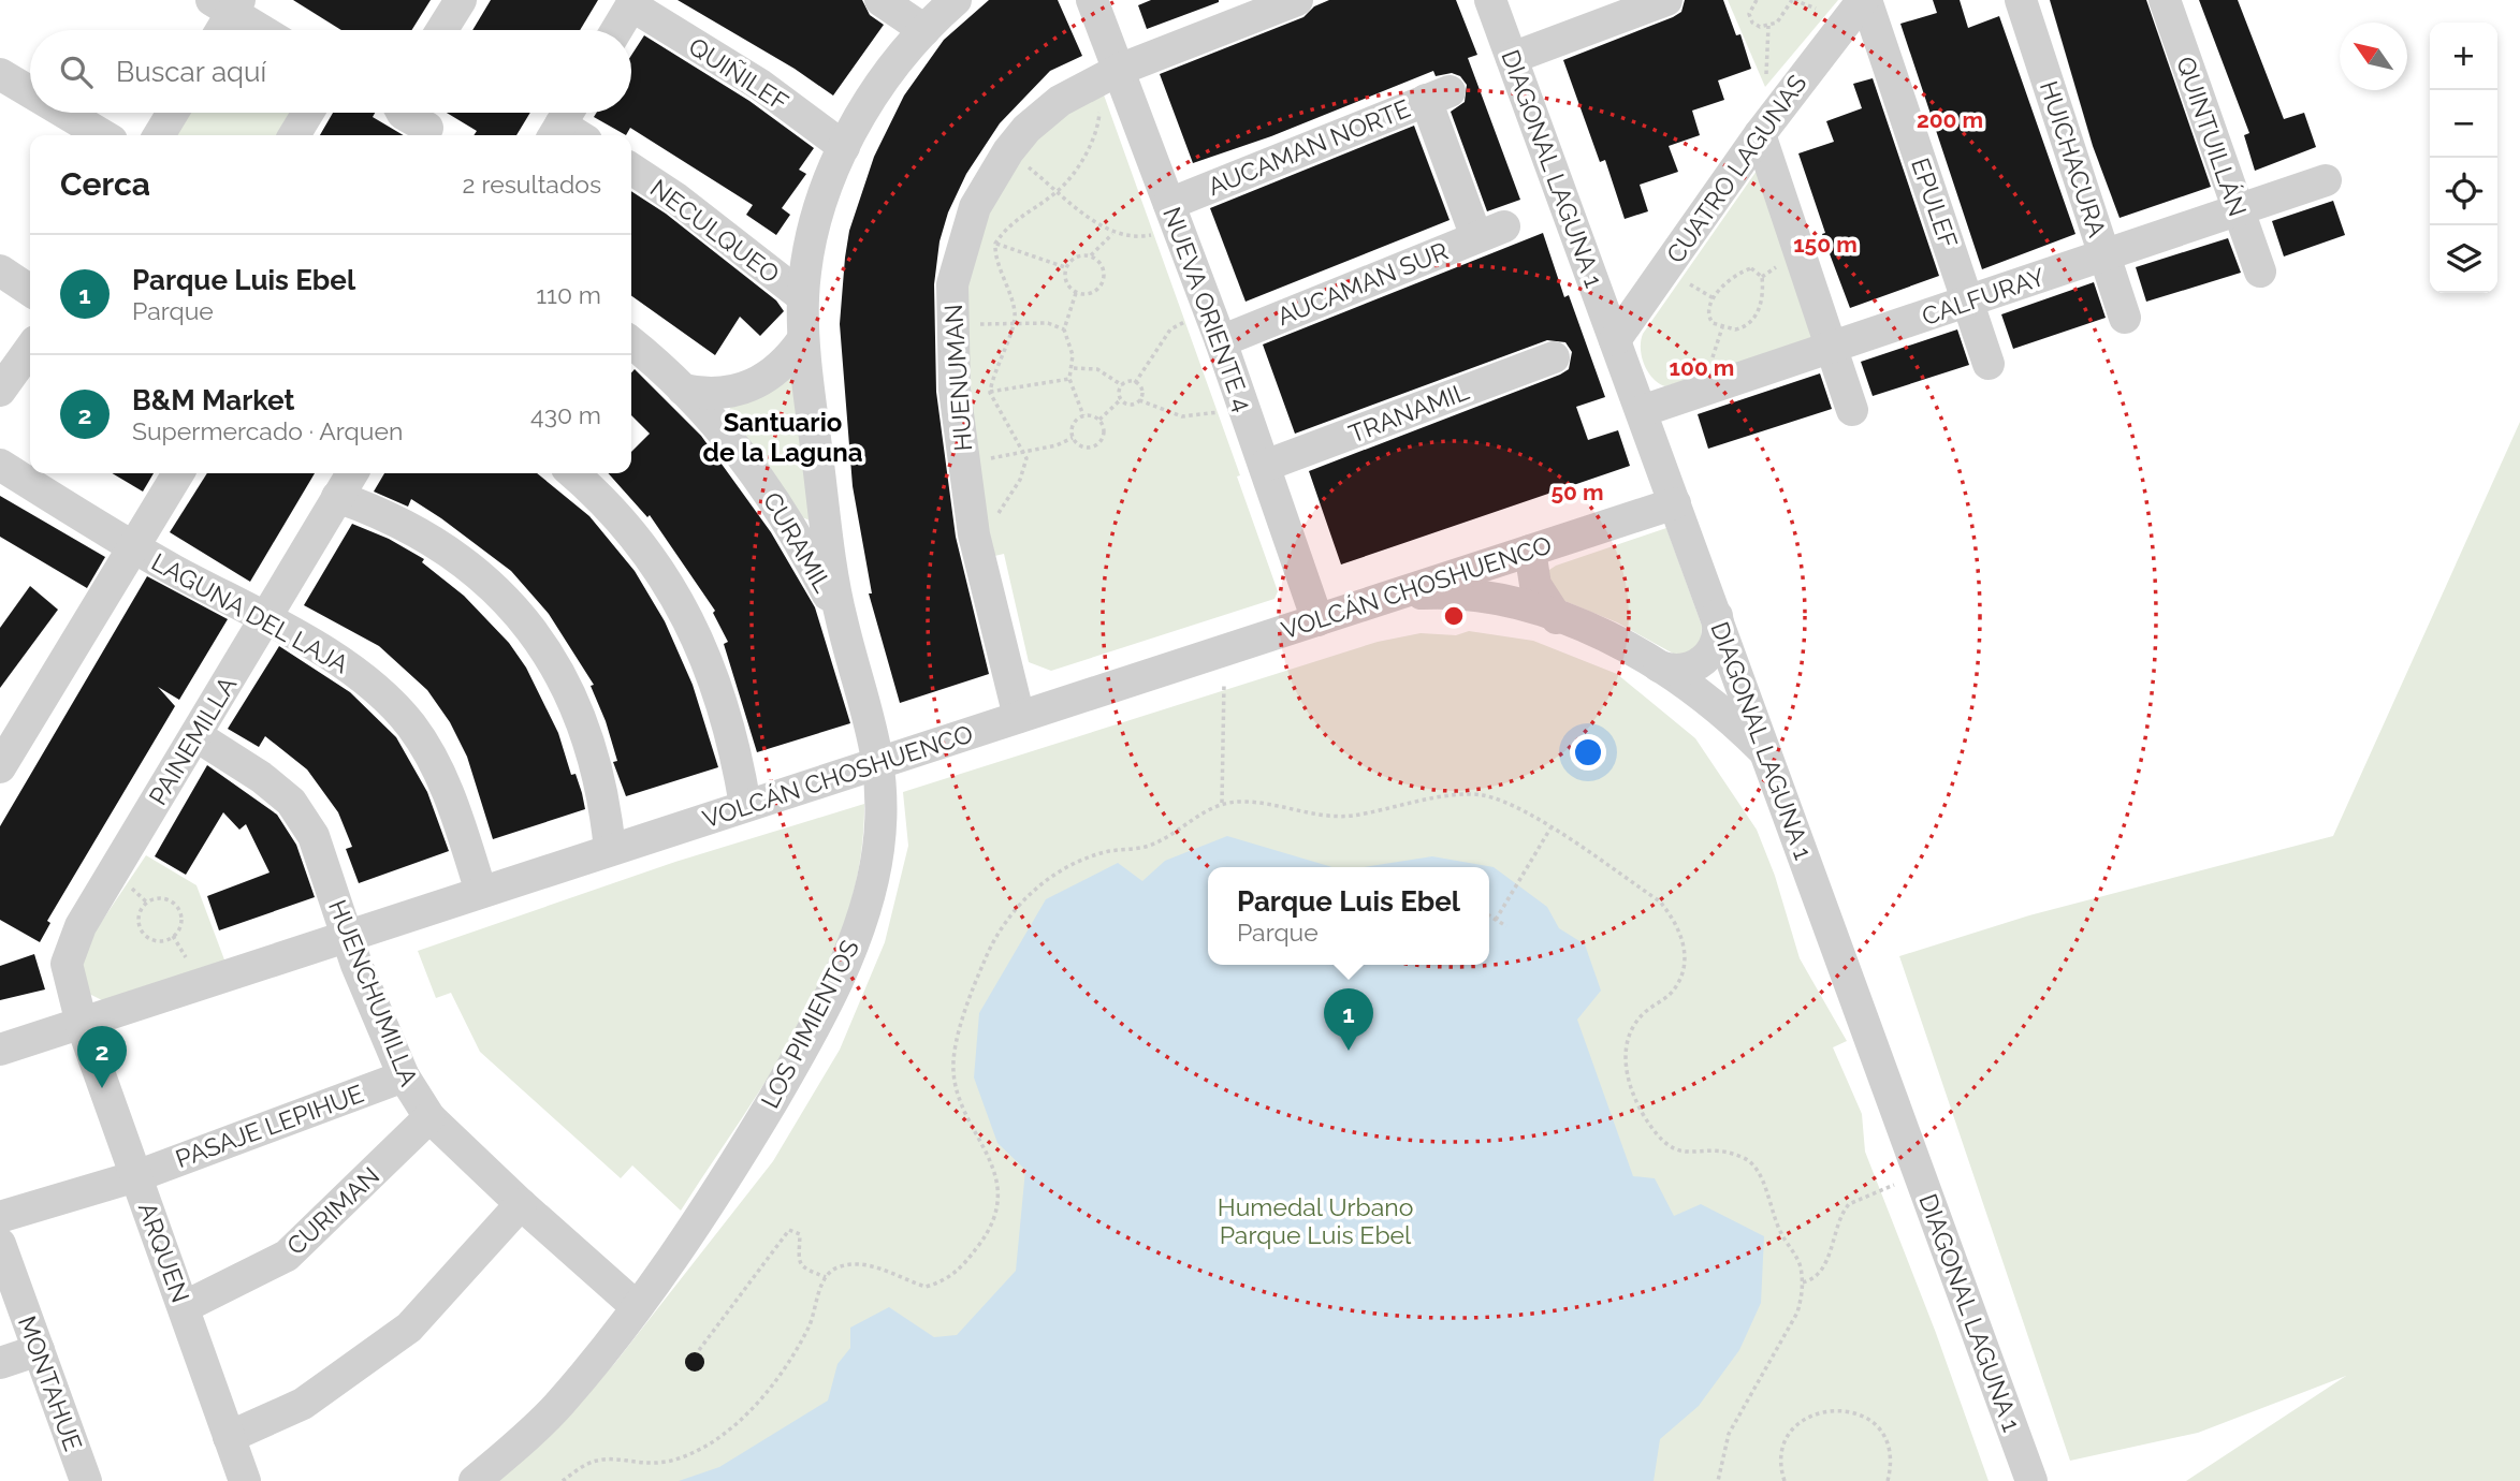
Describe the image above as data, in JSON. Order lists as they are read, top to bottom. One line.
{"streets":{"street":["QUIÑILEF","QUINTUILLÁN","AUCAMAN NORTE","HUICHACURA","DIAGONAL LAGUNA 1","CUATRO LAGUNAS","EPULEF","NECULQUEO","AUCAMAN SUR","CALFURAY","NUEVA ORIENTE 4","HUENUMAN","TRANAMIL","CURAMIL","VOLCÁN CHOSHUENCO","LAGUNA DEL LAJA","PAINEMILLA","HUENCHUMILLA","LOS PIMIENTOS","PASAJE LEPIHUE","CURIMAN","ARQUEN","MONTAHUE"]},"crossings":[["QUIÑILEF","LOS PIMIENTOS"],["QUINTUILLÁN","CALFURAY"],["AUCAMAN NORTE","AUCAMAN SUR"],["AUCAMAN NORTE","NUEVA ORIENTE 4"],["HUICHACURA","CALFURAY"],["DIAGONAL LAGUNA 1","CUATRO LAGUNAS"],["DIAGONAL LAGUNA 1","CALFURAY"],["DIAGONAL LAGUNA 1","VOLCÁN CHOSHUENCO"],["CUATRO LAGUNAS","EPULEF"],["EPULEF","CALFURAY"],["NECULQUEO","LOS PIMIENTOS"],["AUCAMAN SUR","NUEVA ORIENTE 4"],["NUEVA ORIENTE 4","HUENUMAN"],["NUEVA ORIENTE 4","TRANAMIL"],["NUEVA ORIENTE 4","VOLCÁN CHOSHUENCO"],["HUENUMAN","VOLCÁN CHOSHUENCO"],["CURAMIL","LOS PIMIENTOS"],["VOLCÁN CHOSHUENCO","LAGUNA DEL LAJA"],["VOLCÁN CHOSHUENCO","PAINEMILLA"],["VOLCÁN CHOSHUENCO","HUENCHUMILLA"],["VOLCÁN CHOSHUENCO","LOS PIMIENTOS"],["VOLCÁN CHOSHUENCO","ARQUEN"],["LAGUNA DEL LAJA","PAINEMILLA"],["PAINEMILLA","HUENCHUMILLA"],["PAINEMILLA","ARQUEN"],["HUENCHUMILLA","LOS PIMIENTOS"],["HUENCHUMILLA","PASAJE LEPIHUE"],["HUENCHUMILLA","CURIMAN"],["PASAJE LEPIHUE","ARQUEN"],["CURIMAN","ARQUEN"]],"districts":["Santuario de la Laguna"],"parks":["Humedal Urbano Parque Luis Ebel"],"north":"top left","page":{"map_buttons":["+","−"],"search":"Buscar aquí","heading":["Cerca","2 resultados"],"list":[{"mark":"1","name":"Parque Luis Ebel","note":"Parque","value":"110 m"},{"mark":"2","name":"B&M Market","note":"Supermercado · Arquen","value":"430 m"}],"popup":["Parque Luis Ebel","Parque"],"pins":["1","2"]},"rings":["200 m","150 m","100 m","50 m"]}
